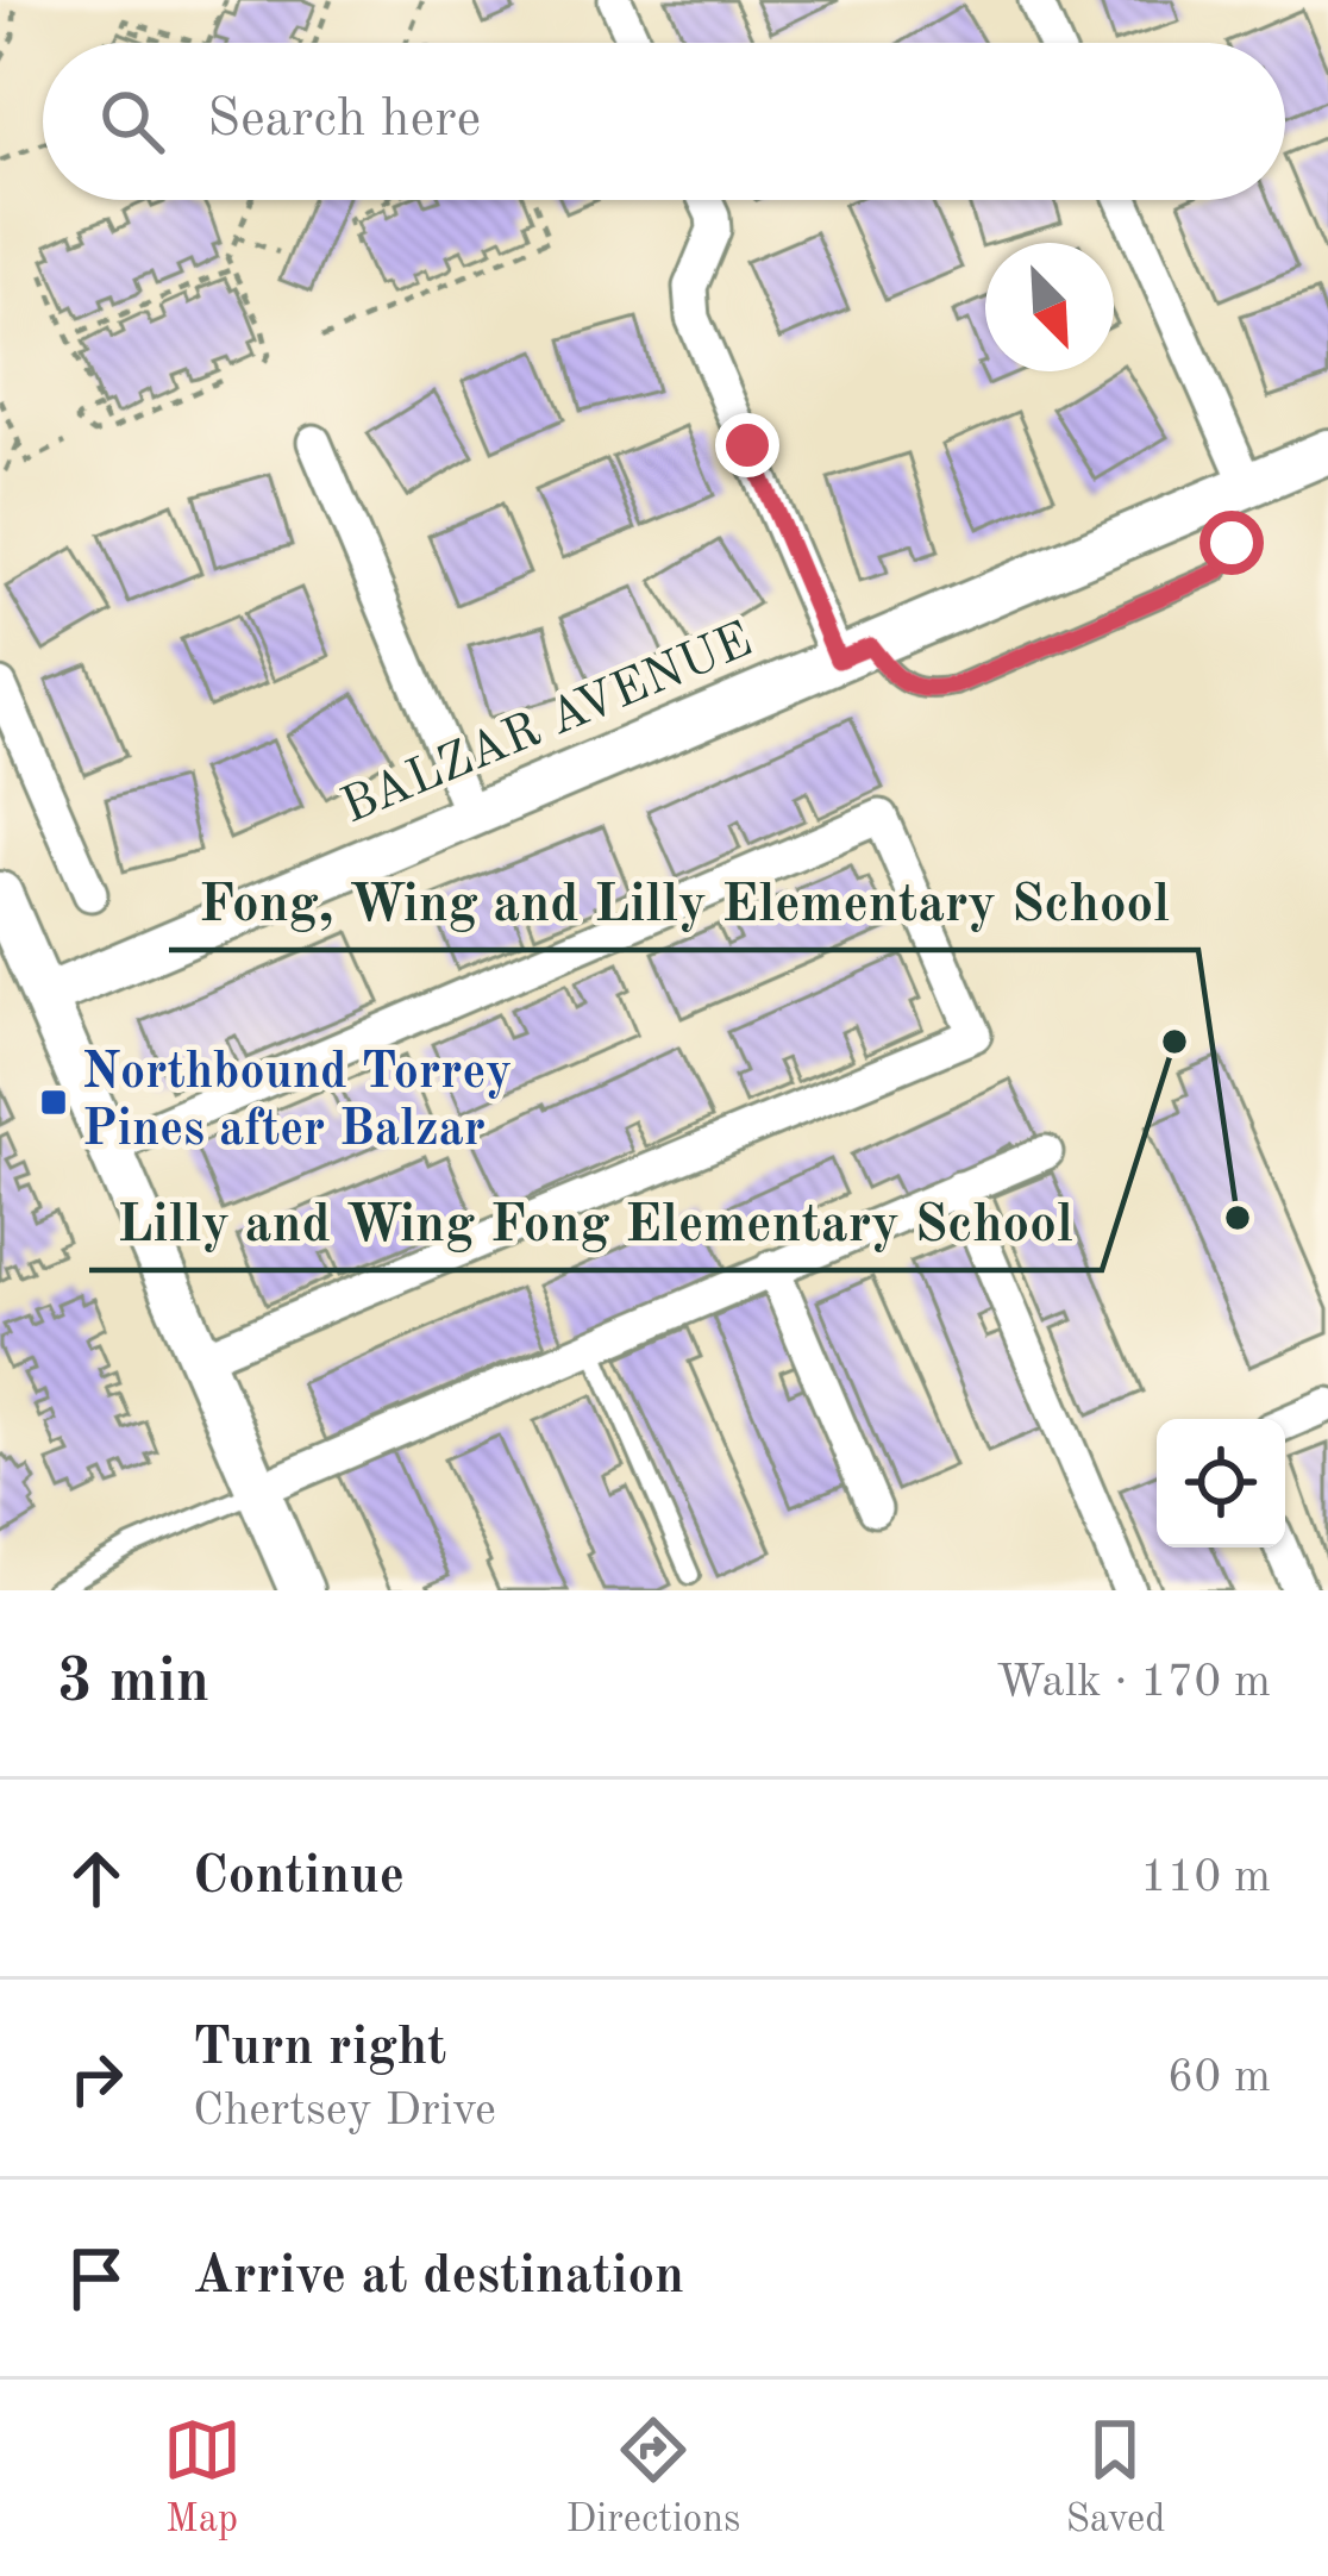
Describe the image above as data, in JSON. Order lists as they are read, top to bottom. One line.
{"streets":{"street":["BALZAR AVENUE"]},"places":{"other":["Lilly and Wing Fong Elementary School","Fong, Wing and Lilly Elementary School"],"transit":["Northbound Torrey Pines after Balzar"]},"north":"bottom right","page":{"search":"Search here","heading":["3 min","Walk · 170 m"],"list":[["Continue","110 m"],["Turn right","Chertsey Drive","60 m"],"Arrive at destination"],"nav":["Map","Directions","Saved"]}}
